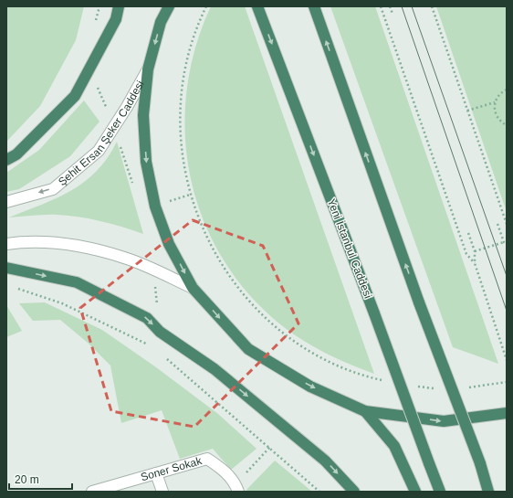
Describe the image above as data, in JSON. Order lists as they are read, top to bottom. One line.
{"streets":{"highway":["Yeni İstanbul Caddesi"],"street":["Şehit Ersan Şeker Caddesi","Soner Sokak"]},"one_way":["Şehit Ersan Şeker Caddesi"],"scale_bar":"20 m"}
